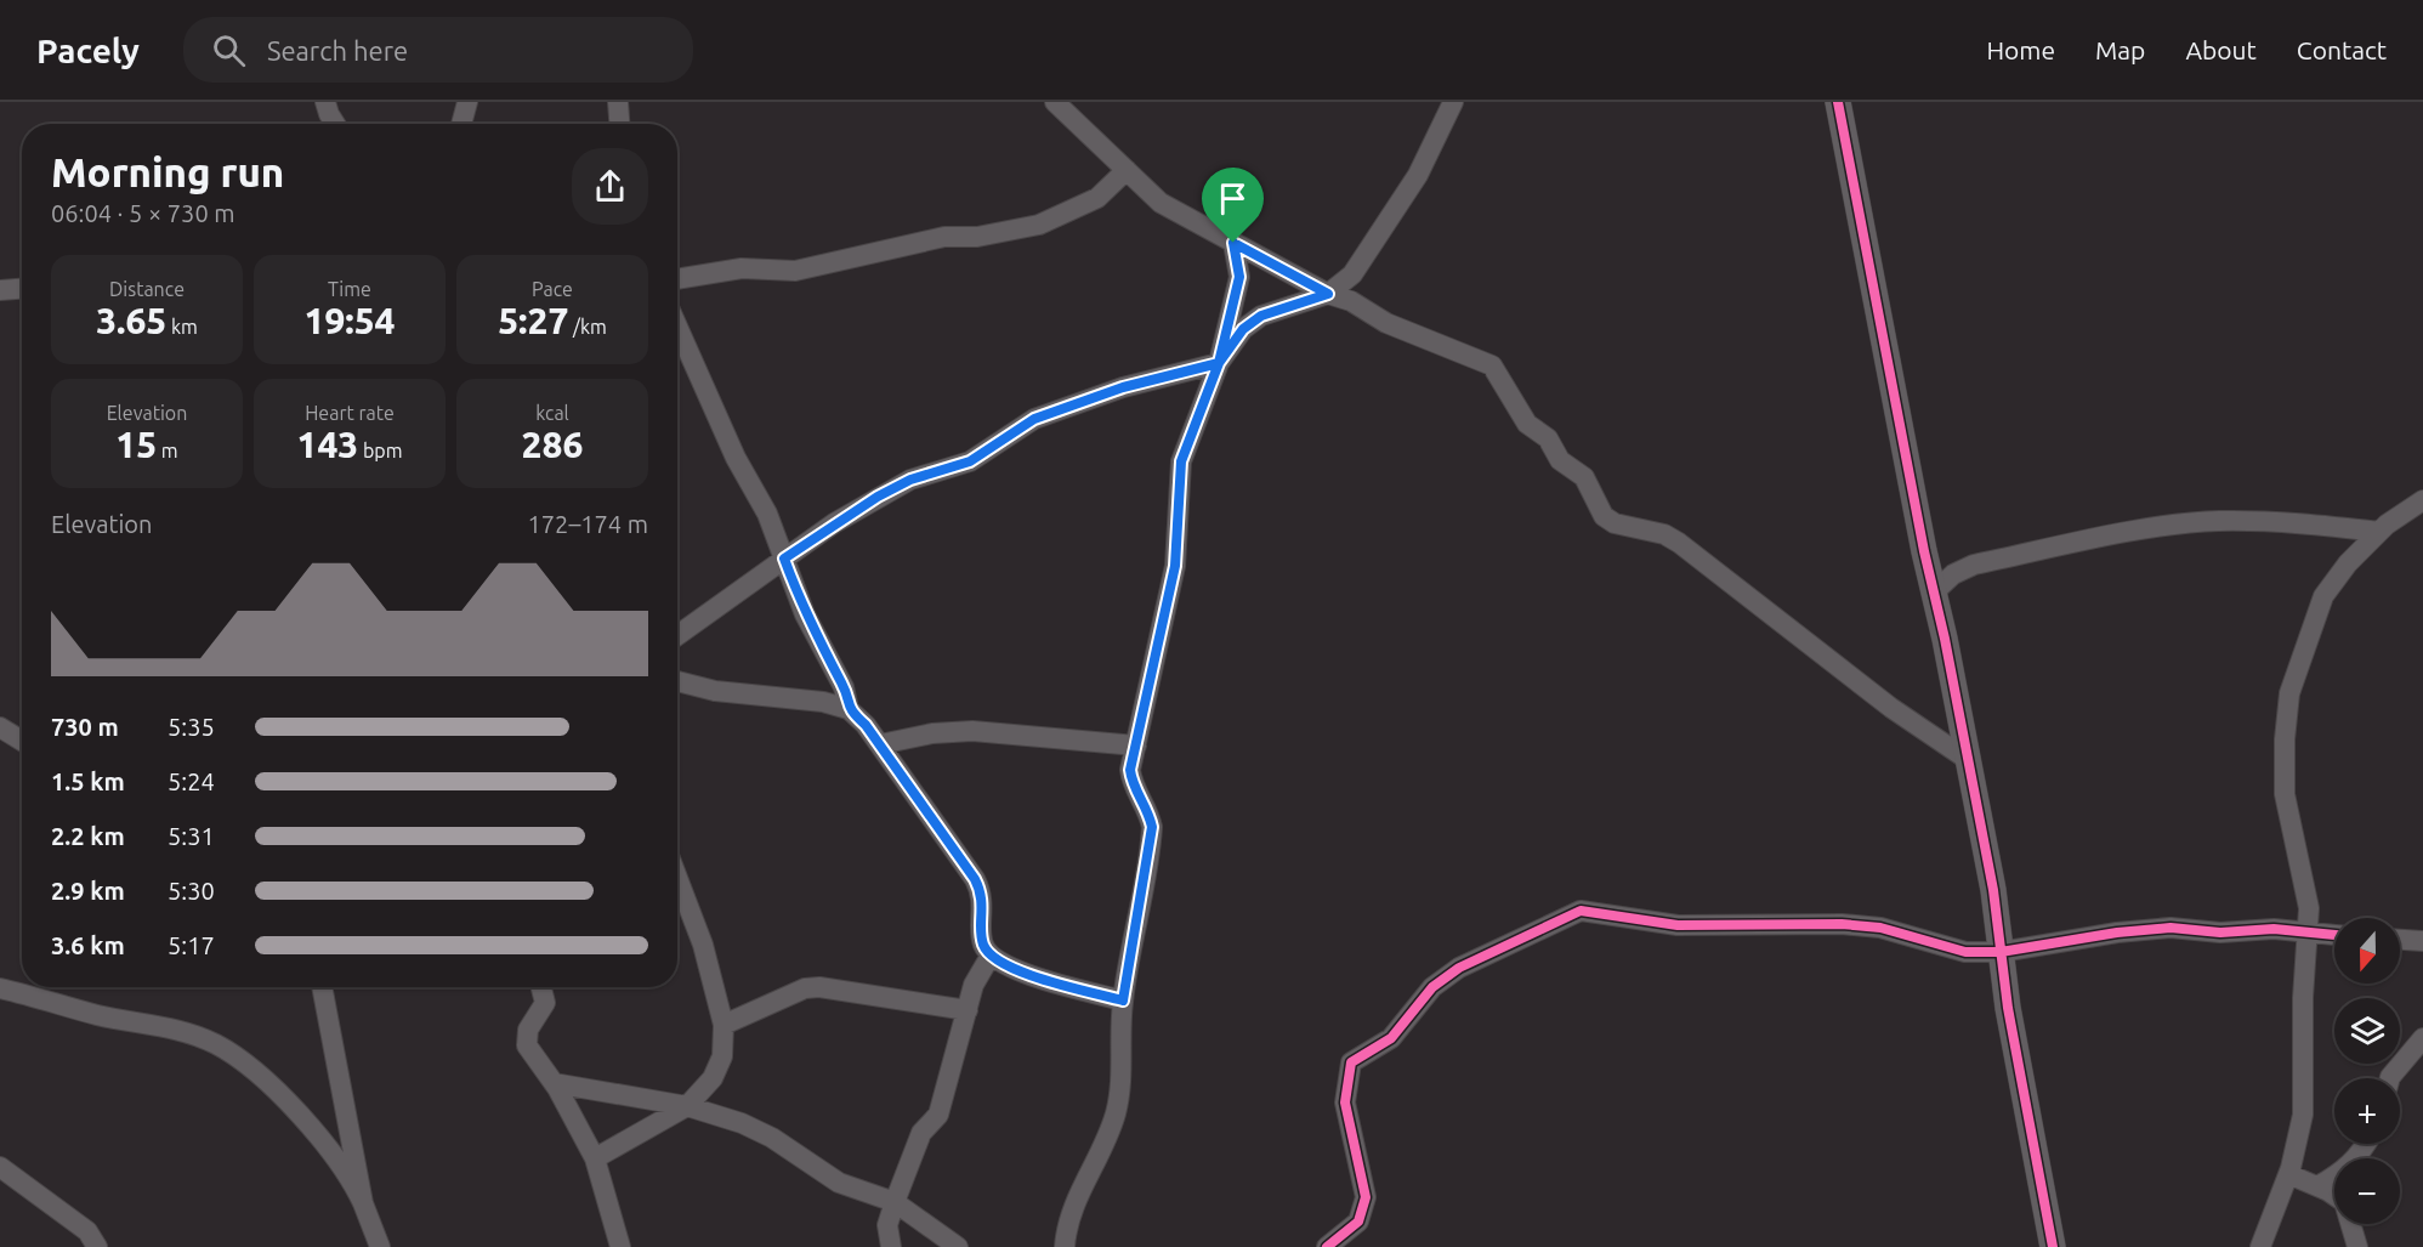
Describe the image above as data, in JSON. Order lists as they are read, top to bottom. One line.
{"north":"bottom","page":{"header":"Pacely","search":"Search here","nav":["Home","Map","About","Contact"],"heading":["Morning run","06:04 · 5 × 730 m"],"stats":[["Distance","3.65 km"],["Time","19:54"],["Pace","5:27 /km"],["Elevation","15 m"],["Heart rate","143 bpm"],["kcal","286"]],"chart":["Elevation","172–174 m"],"list":[{"name":"730 m","note":"5:35"},{"name":"1.5 km","note":"5:24"},{"name":"2.2 km","note":"5:31"},{"name":"2.9 km","note":"5:30"},{"name":"3.6 km","note":"5:17"}],"map_buttons":["+","−"]}}
